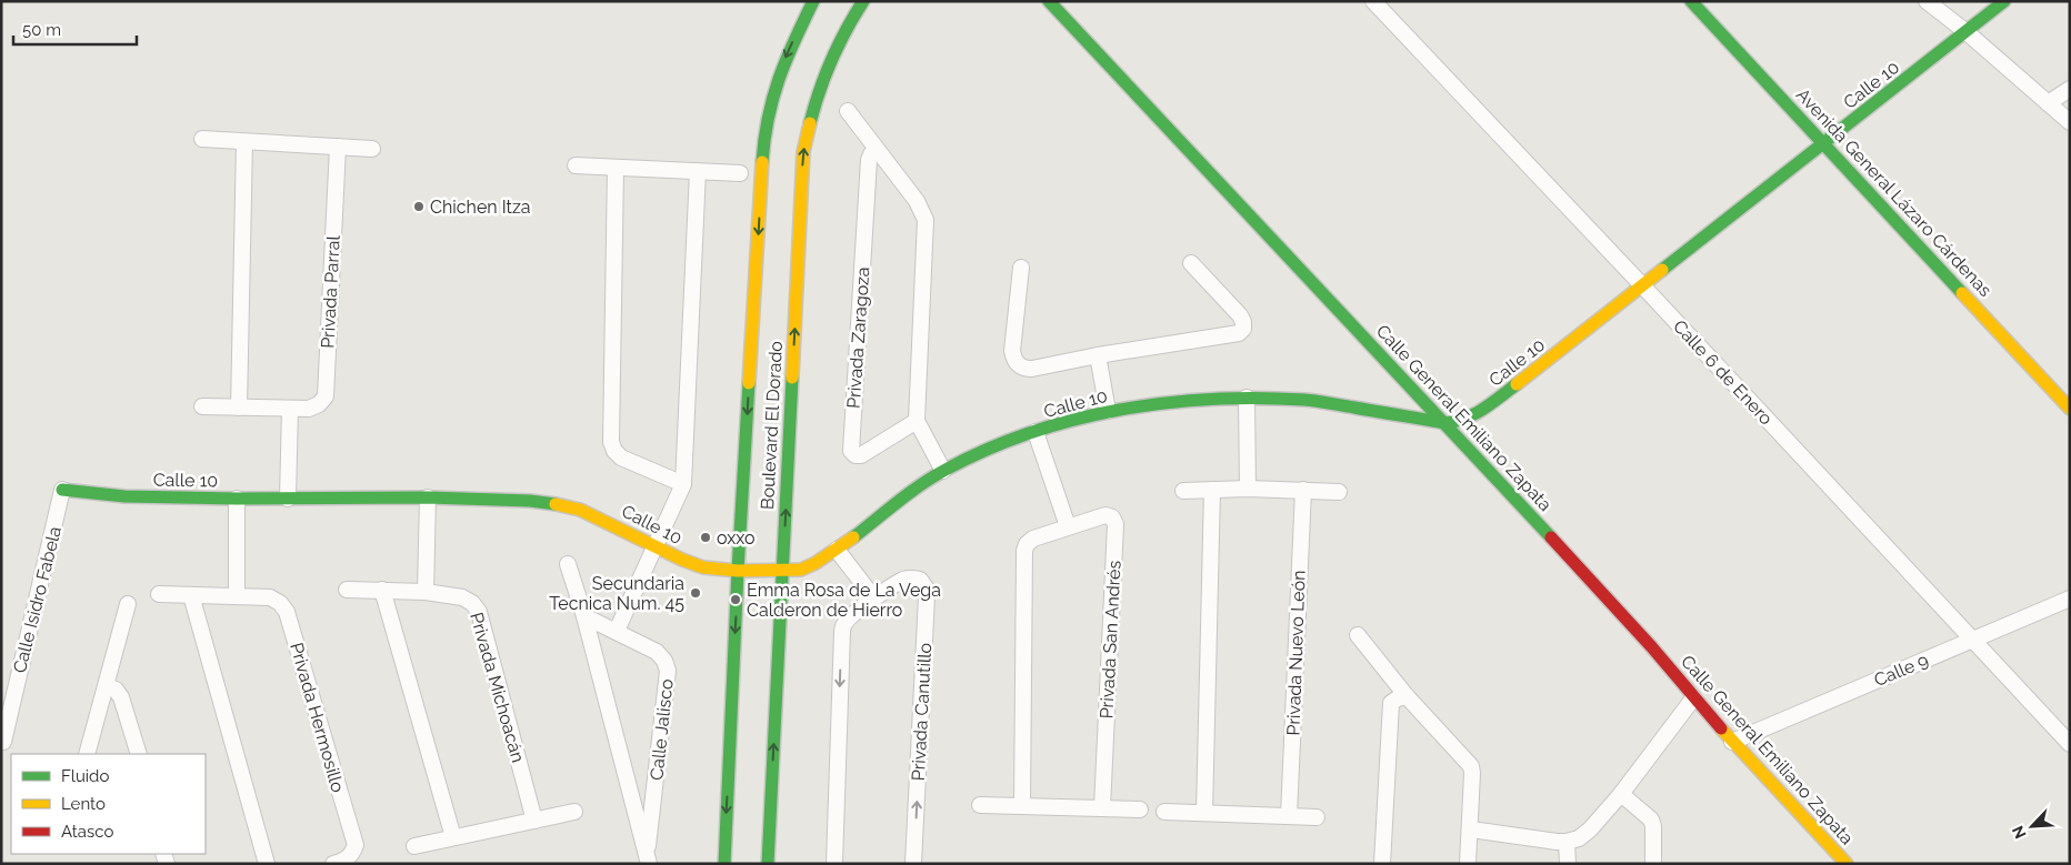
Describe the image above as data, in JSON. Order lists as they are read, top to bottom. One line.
{"streets":{"street":["Calle 10","Avenida General Lázaro Cárdenas","Privada Parral","Privada Zaragoza","Calle 6 de Enero","Calle General Emiliano Zapata","Boulevard El Dorado","Calle Isidro Fabela","Privada San Andrés","Privada Nuevo León","Calle 9","Privada Michoacán","Privada Canutillo","Privada Hermosillo","Calle Jalisco"]},"crossings":[["Calle 10","Avenida General Lázaro Cárdenas"],["Calle 10","Calle 6 de Enero"],["Calle 10","Calle General Emiliano Zapata"],["Calle 10","Boulevard El Dorado"],["Calle 10","Calle Isidro Fabela"],["Calle 6 de Enero","Calle 9"],["Calle General Emiliano Zapata","Calle 9"]],"places":["Chichen Itza","oxxo","Secundaria Tecnica Num. 45","Emma Rosa de La Vega Calderon de Hierro"],"legend":["Fluido","Lento","Atasco"],"scale_bar":"50 m","north":"bottom left"}
